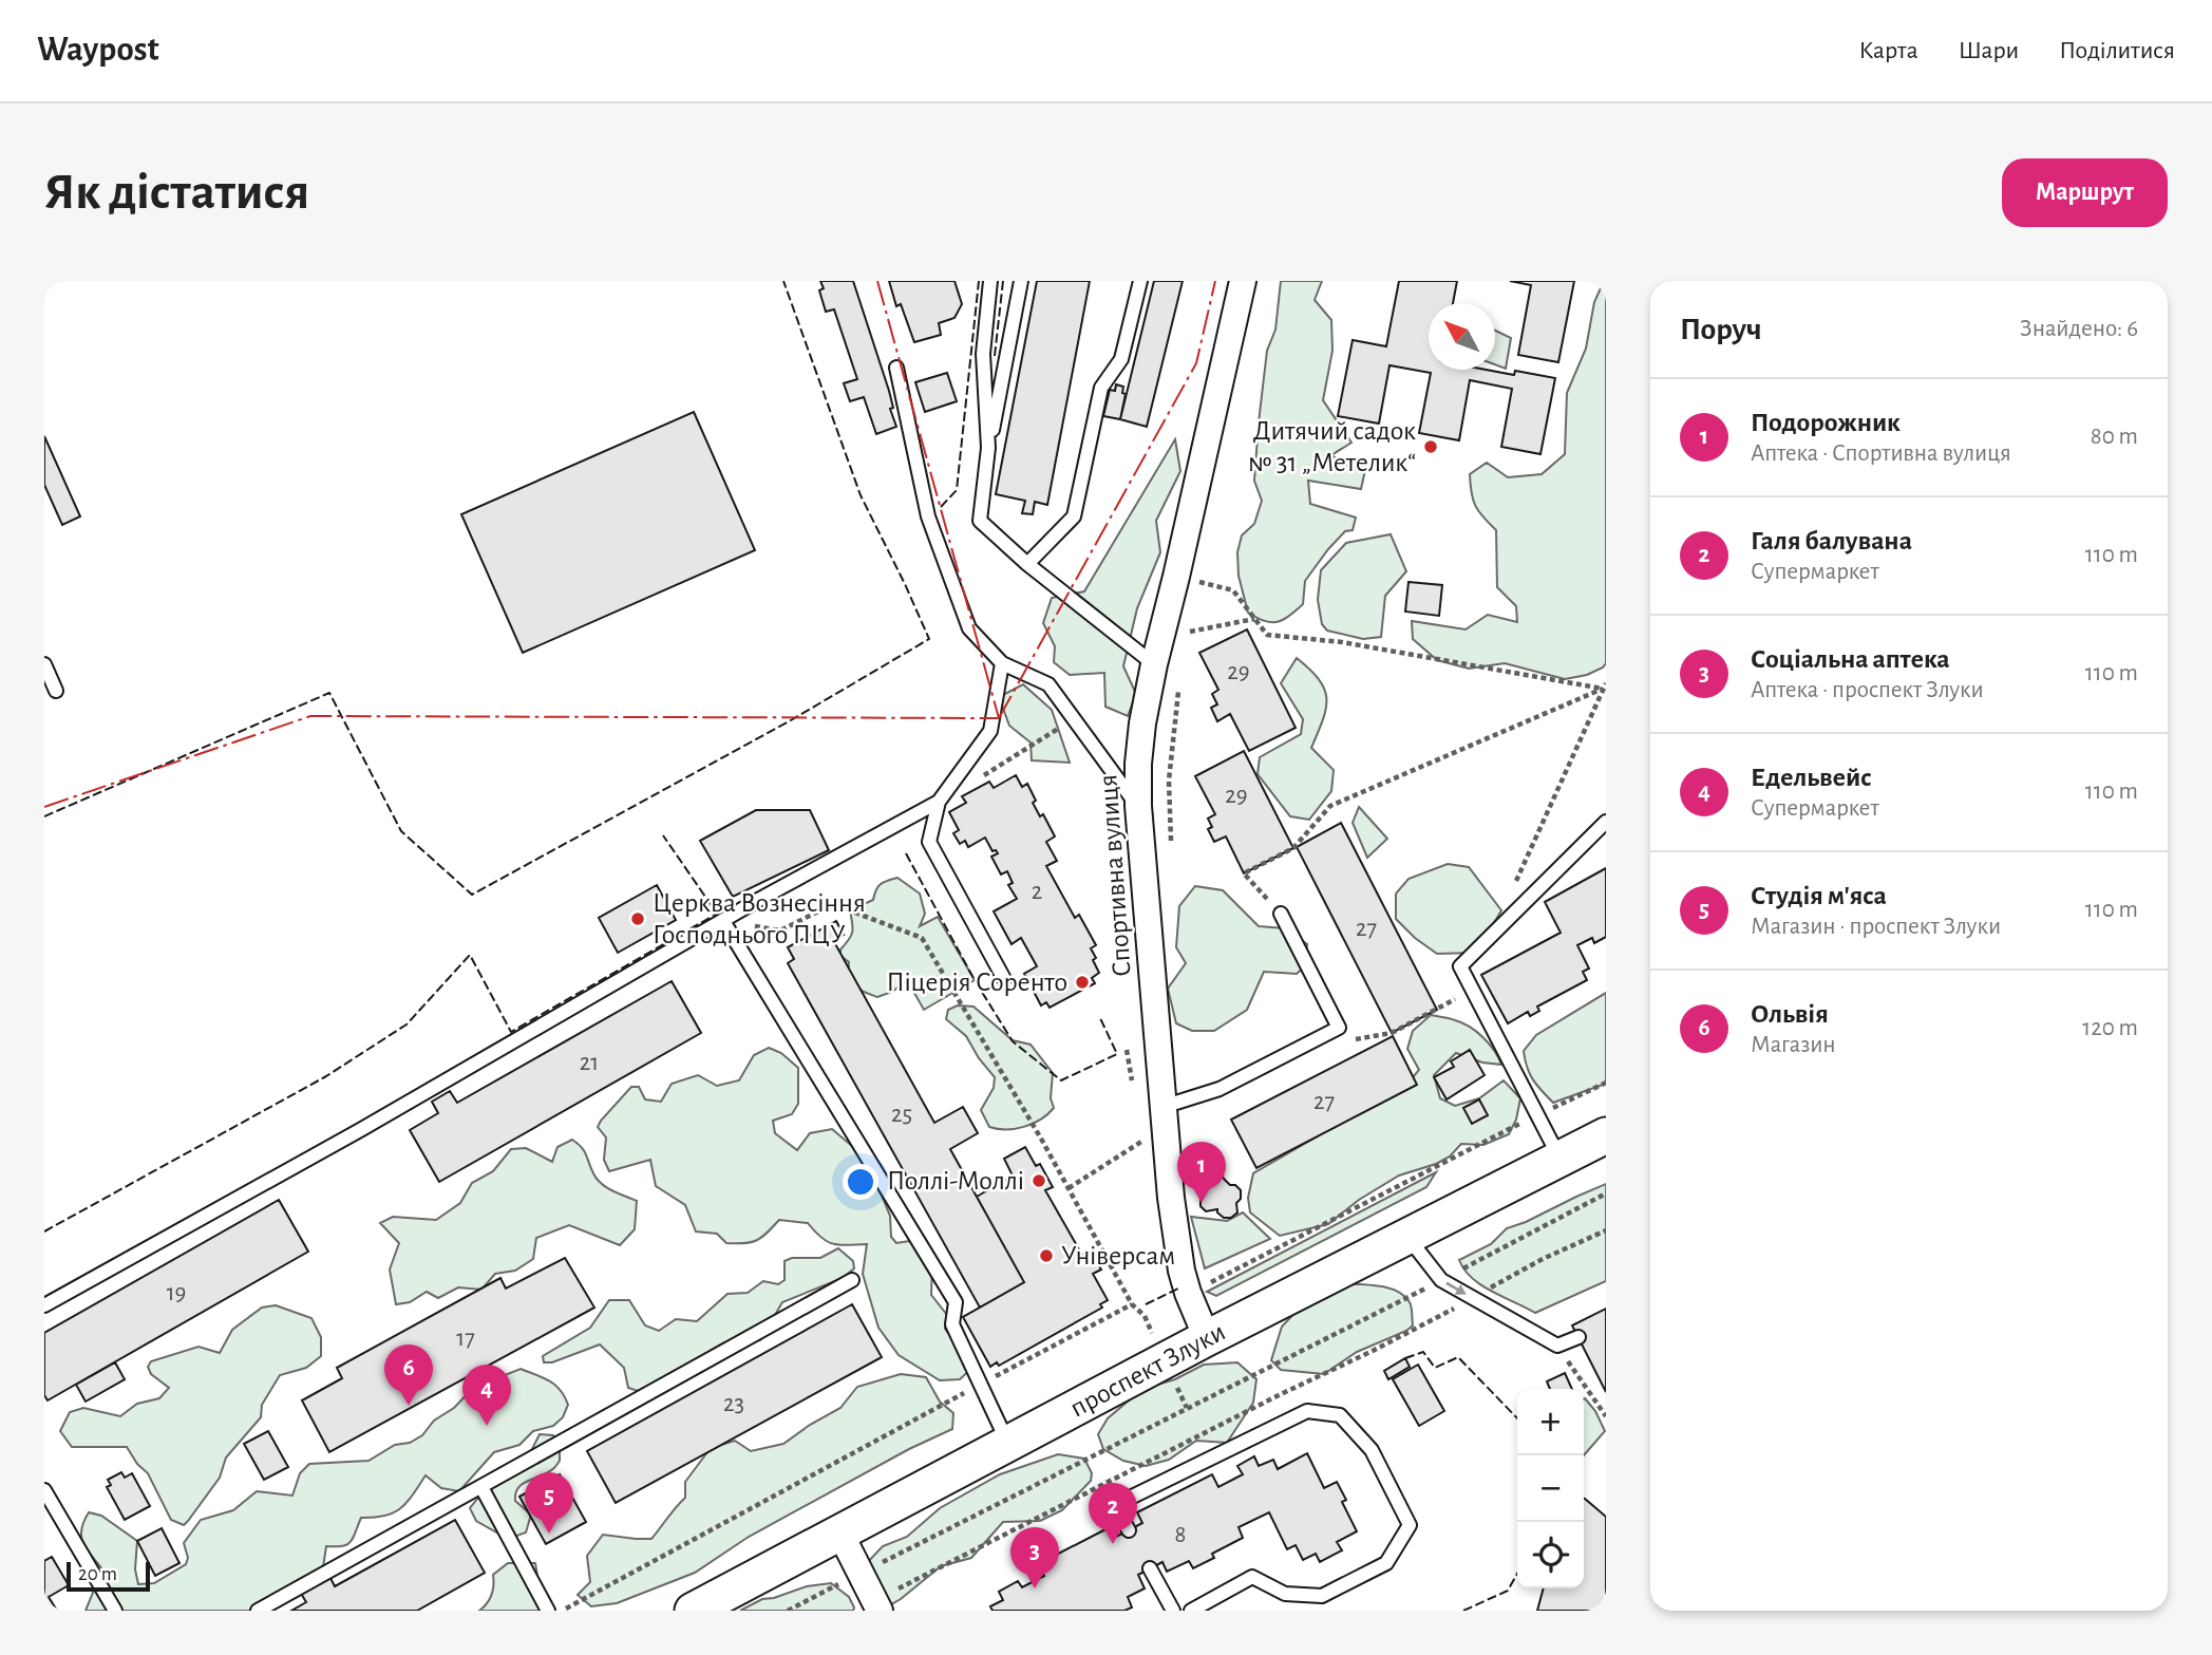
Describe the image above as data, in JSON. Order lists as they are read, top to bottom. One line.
{"streets":{"main road":["проспект Злуки"],"street":["Спортивна вулиця"]},"crossings":[["Спортивна вулиця","проспект Злуки"]],"places":["Дитячий садок № 31 „Метелик“","Церква Вознесіння Господнього ПЦУ","Піцерія Соренто","Поллі-Моллі","Універсам"],"house_numbers":["29","29","2","27","21","27","25","19","17","23","8"],"scale_bar":"20 m","north":"top left","page":{"header":"Waypost","nav":["Карта","Шари","Поділитися"],"buttons":"Маршрут","title":"Як дістатися","heading":["Поруч","Знайдено: 6"],"list":[{"mark":"1","name":"Подорожник","note":"Аптека · Спортивна вулиця","value":"80 m"},{"mark":"2","name":"Галя балувана","note":"Супермаркет","value":"110 m"},{"mark":"3","name":"Соціальна аптека","note":"Аптека · проспект Злуки","value":"110 m"},{"mark":"4","name":"Едельвейс","note":"Супермаркет","value":"110 m"},{"mark":"5","name":"Студія м'яса","note":"Магазин · проспект Злуки","value":"110 m"},{"mark":"6","name":"Ольвія","note":"Магазин","value":"120 m"}],"pins":["1","6","4","5","2","3"],"map_buttons":["+","−"],"scale":"20 m"}}
